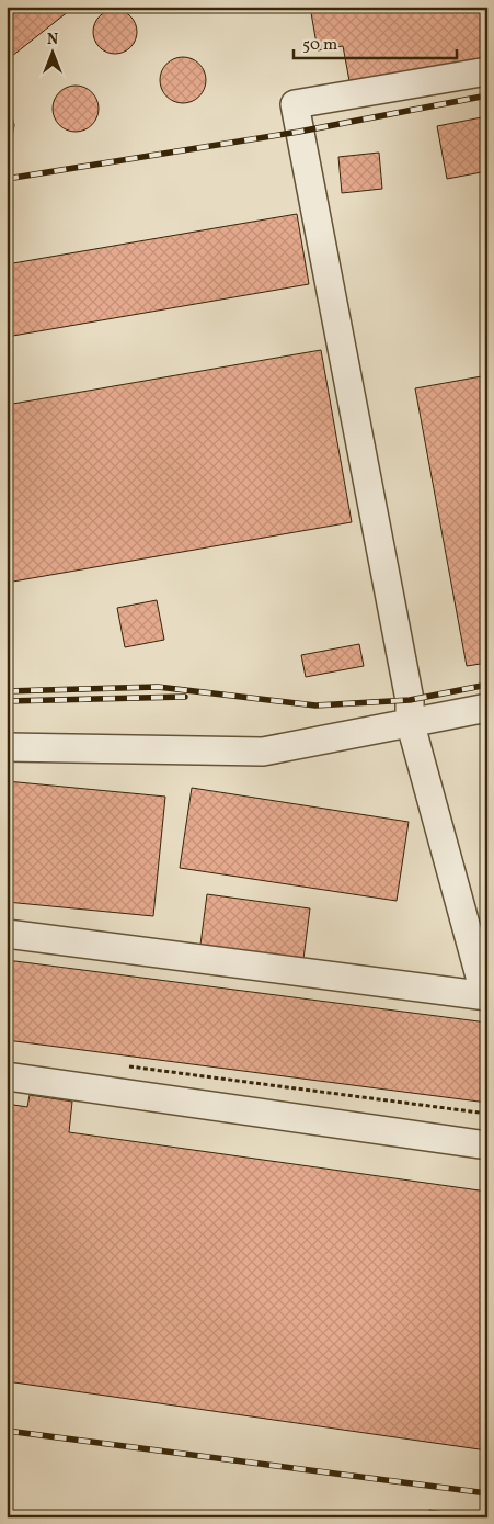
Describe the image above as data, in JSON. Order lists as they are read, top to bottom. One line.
{"scale_bar":"50 m","north":"top"}
